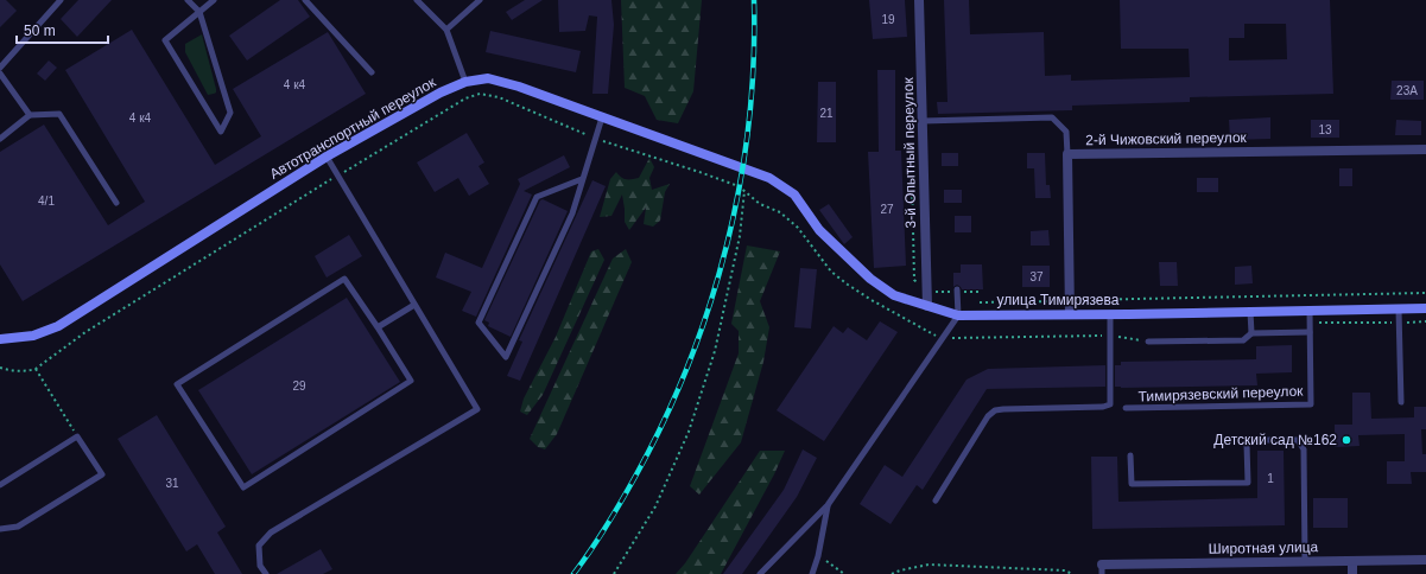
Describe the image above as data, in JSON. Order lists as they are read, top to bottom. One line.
{"streets":{"main road":["Автотранспортный переулок","улица Тимирязева"],"street":["2-й Чижовский переулок","3-й Опытный переулок","Широтная улица"],"lane":["Тимирязевский переулок"]},"crossings":[["Автотранспортный переулок","улица Тимирязева"],["2-й Чижовский переулок","улица Тимирязева"],["3-й Опытный переулок","улица Тимирязева"],["улица Тимирязева","Тимирязевский переулок"]],"places":["Детский сад №162"],"house_numbers":["19","4 к4","23А","21","4 к4","13","4/1","27","37","29","1","31"],"scale_bar":"50 m"}
